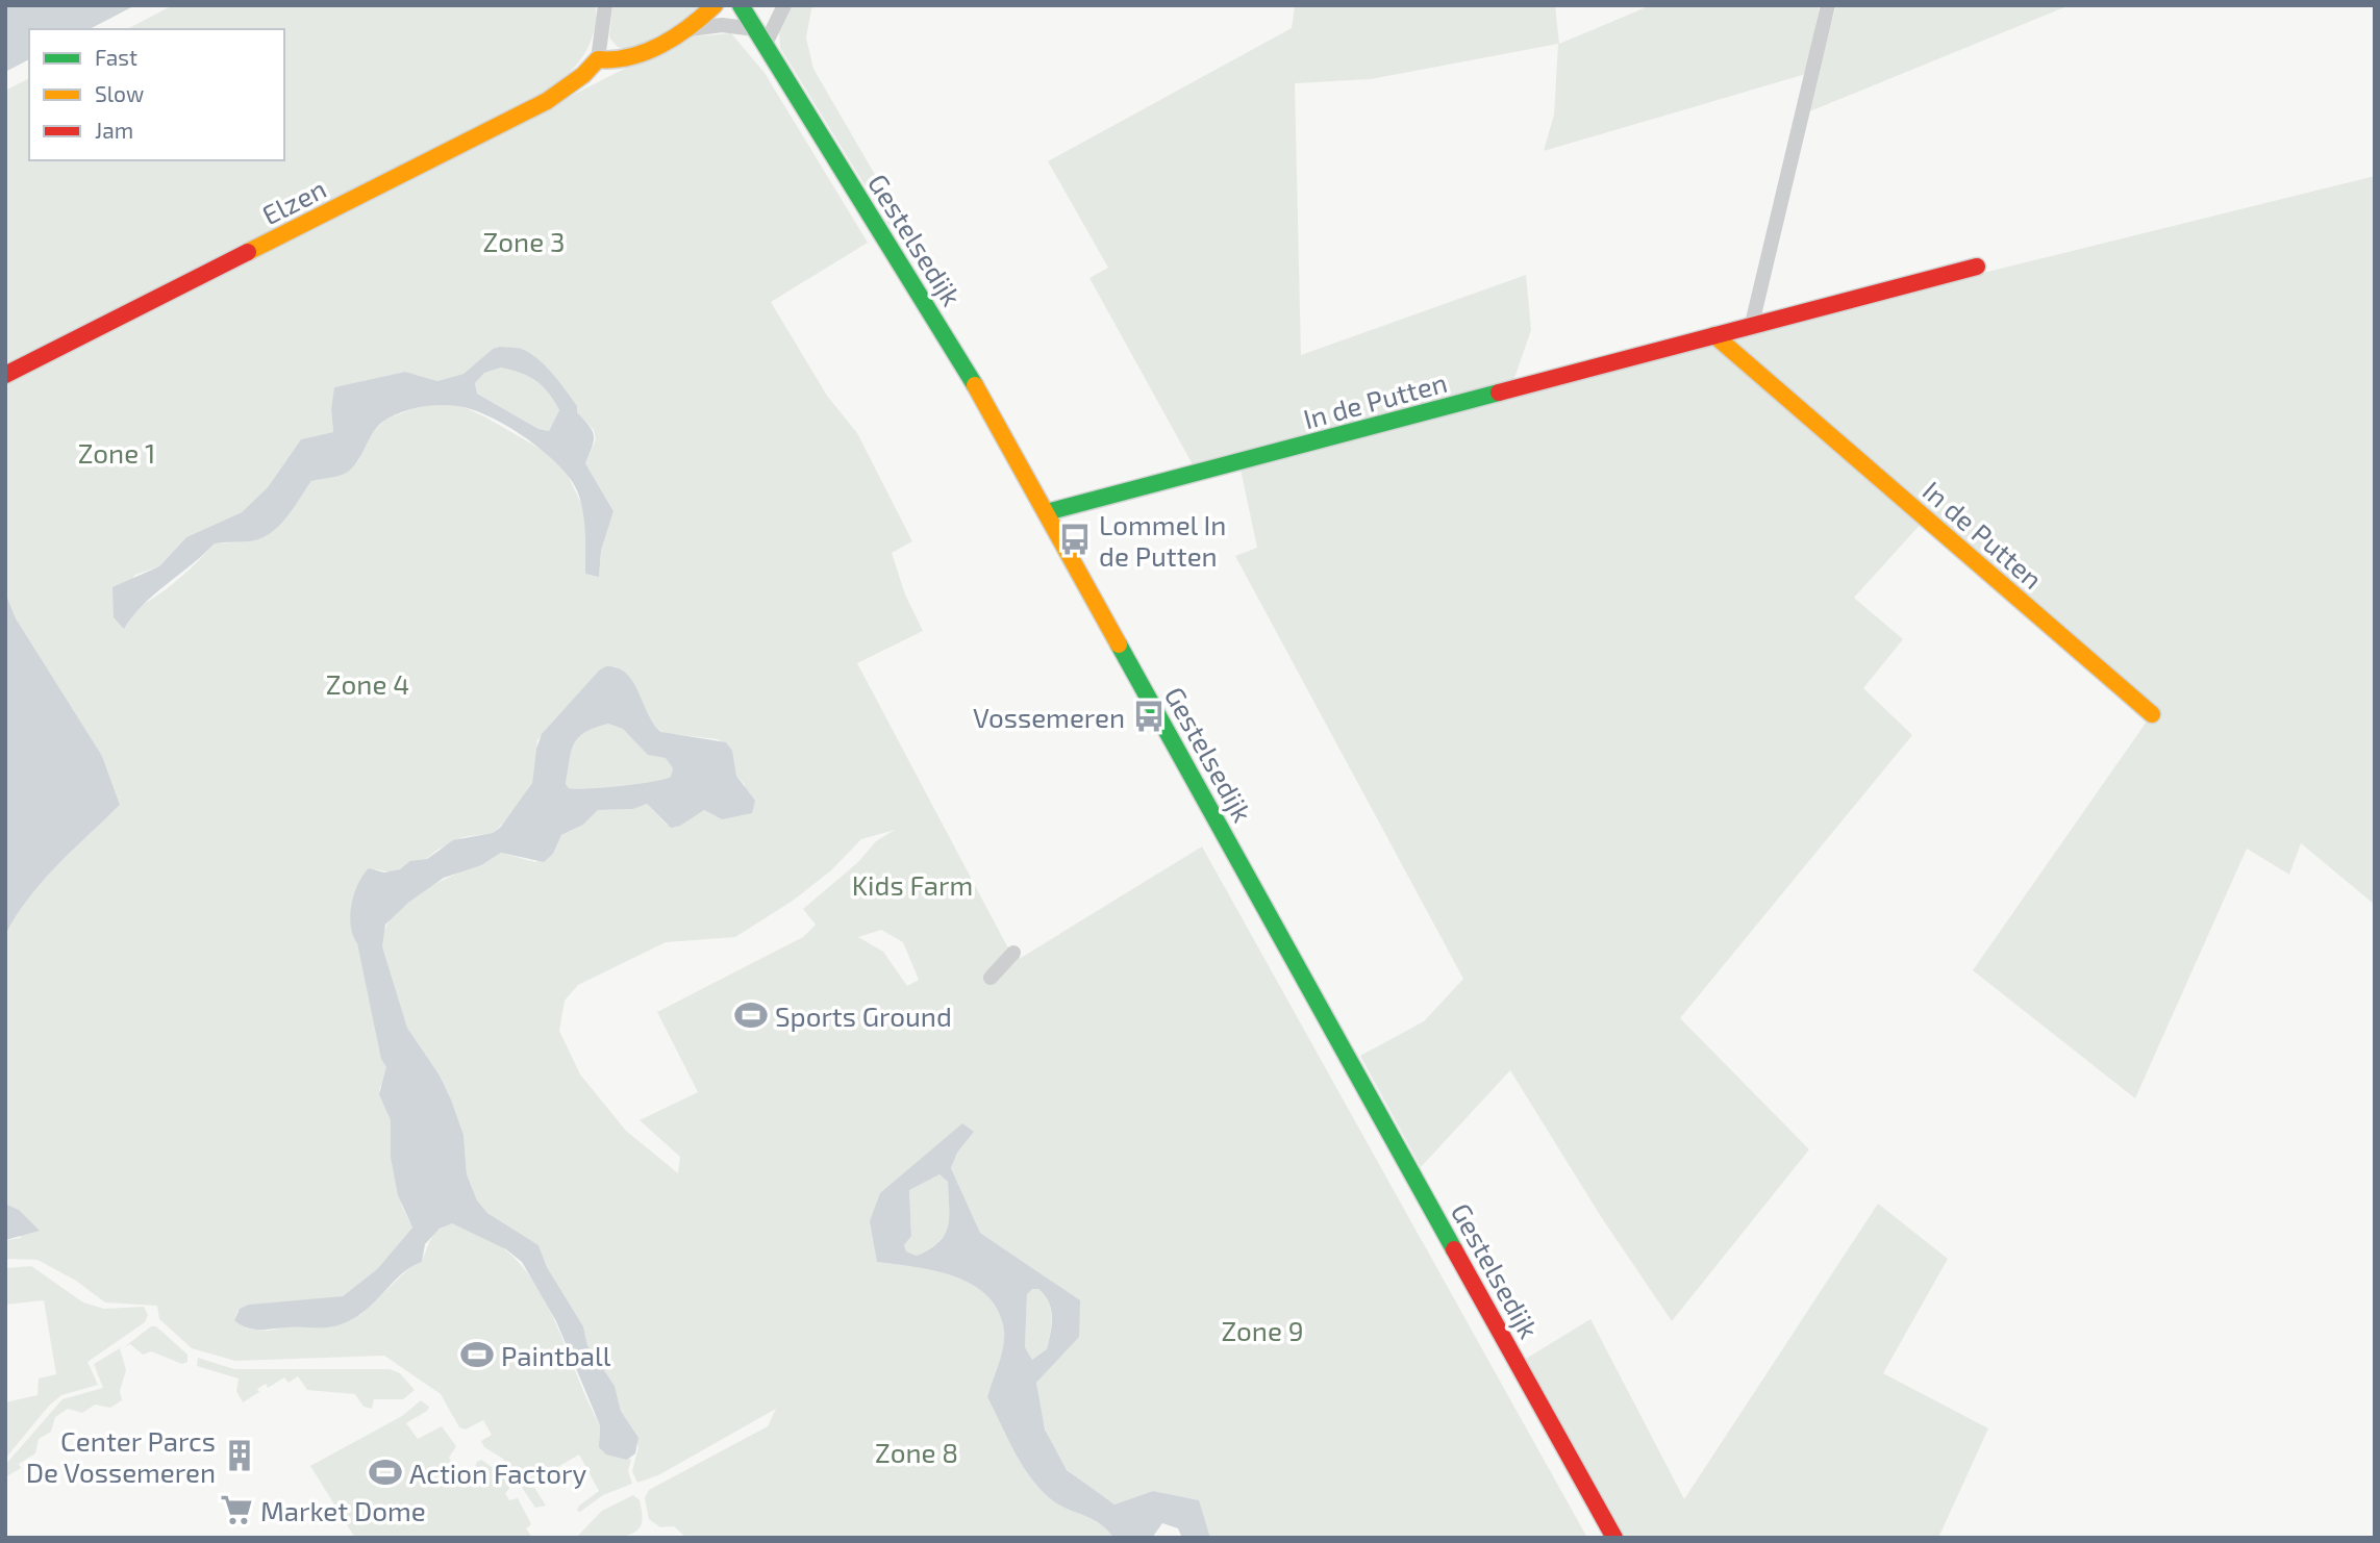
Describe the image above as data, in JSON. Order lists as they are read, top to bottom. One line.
{"streets":{"street":["Elzen","Gestelsedijk","In de Putten"]},"crossings":[["Gestelsedijk","In de Putten"]],"parks":["Zone 3","Zone 1","Zone 4","Kids Farm","Zone 9","Zone 8"],"places":{"bus stop":["Lommel In de Putten","Vossemeren"],"sports":["Sports Ground","Paintball","Action Factory"],"building":["Center Parcs De Vossemeren"],"supermarket":["Market Dome"]},"legend":["Fast","Slow","Jam"]}
